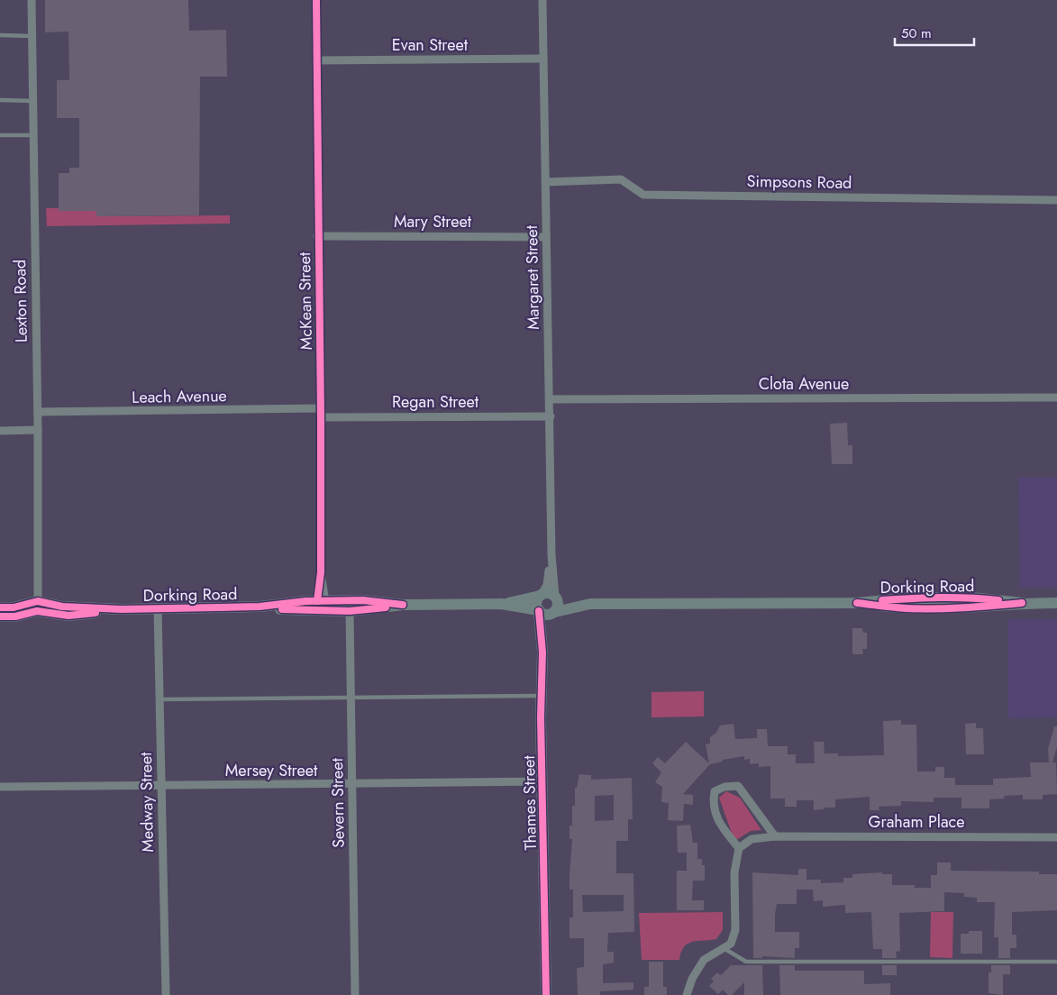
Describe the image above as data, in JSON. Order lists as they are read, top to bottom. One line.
{"streets":{"main road":["Dorking Road","Thames Street"],"street":["Evan Street","Simpsons Road","Mary Street","Margaret Street","Lexton Road","McKean Street","Clota Avenue","Leach Avenue","Regan Street","Mersey Street","Medway Street","Severn Street","Graham Place"]},"crossings":[["Evan Street","Margaret Street"],["Evan Street","McKean Street"],["Simpsons Road","Margaret Street"],["Mary Street","Margaret Street"],["Mary Street","McKean Street"],["Margaret Street","Clota Avenue"],["Margaret Street","Regan Street"],["Margaret Street","Dorking Road"],["Margaret Street","Thames Street"],["Lexton Road","Leach Avenue"],["Lexton Road","Dorking Road"],["McKean Street","Leach Avenue"],["McKean Street","Regan Street"],["McKean Street","Dorking Road"],["Dorking Road","Medway Street"],["Dorking Road","Severn Street"],["Dorking Road","Thames Street"],["Mersey Street","Medway Street"],["Mersey Street","Severn Street"],["Mersey Street","Thames Street"]],"scale_bar":"50 m"}
